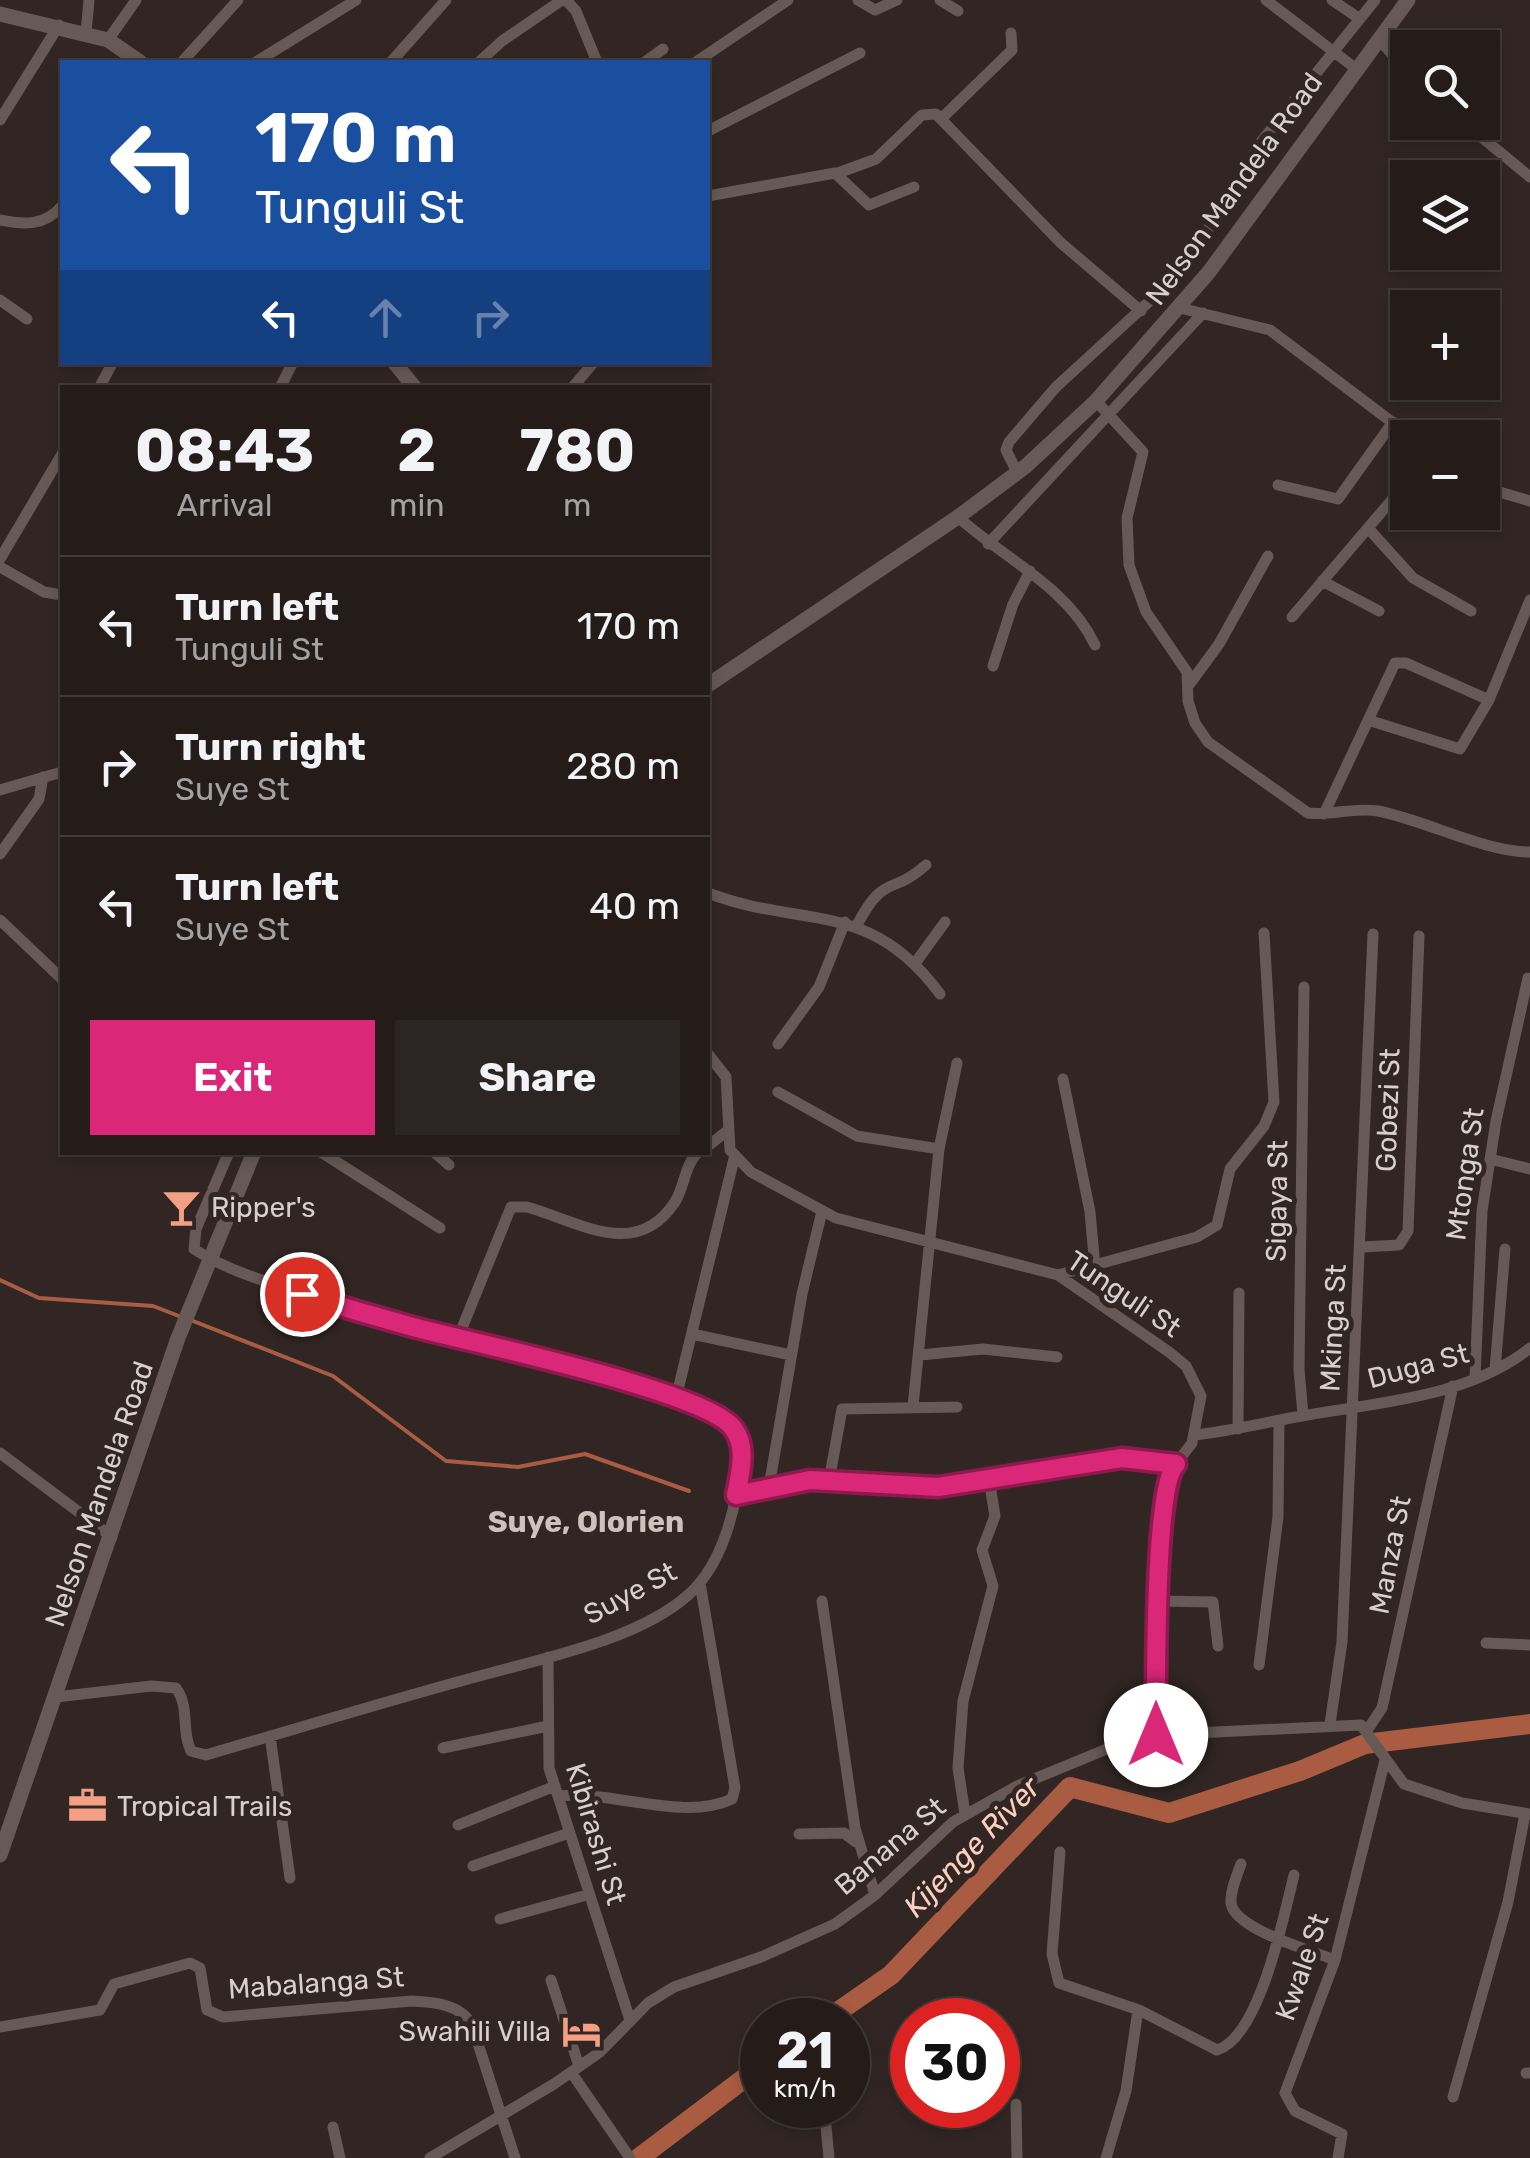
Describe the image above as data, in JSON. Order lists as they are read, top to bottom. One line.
{"streets":{"main road":["Nelson Mandela Road"],"street":["Gobezi St","Mtonga St","Sigaya St","Tunguli St","Mkinga St","Duga St","Manza St","Suye St","Kibirashi St","Banana St","Kwale St","Mabalanga St"]},"crossings":[["Nelson Mandela Road","Suye St"],["Gobezi St","Mkinga St"],["Mtonga St","Duga St"],["Sigaya St","Duga St"],["Tunguli St","Duga St"],["Mkinga St","Duga St"],["Mkinga St","Banana St"],["Duga St","Manza St"],["Manza St","Banana St"],["Suye St","Kibirashi St"],["Kibirashi St","Banana St"],["Banana St","Mabalanga St"]],"districts":["Suye, Olorien"],"water":["Kijenge River"],"places":{"bar":["Ripper's"],"office":["Tropical Trails"],"hotel":["Swahili Villa"]},"page":{"map_buttons":["+","−"],"turn":["170 m","Tunguli St"],"eta":["08:43","Arrival","2","min","780","m"],"list":[{"name":"Turn left","note":"Tunguli St","value":"170 m"},{"name":"Turn right","note":"Suye St","value":"280 m"},{"name":"Turn left","note":"Suye St","value":"40 m"}],"buttons":["Exit","Share"],"speed":"21 km/h","limit":"30"}}
